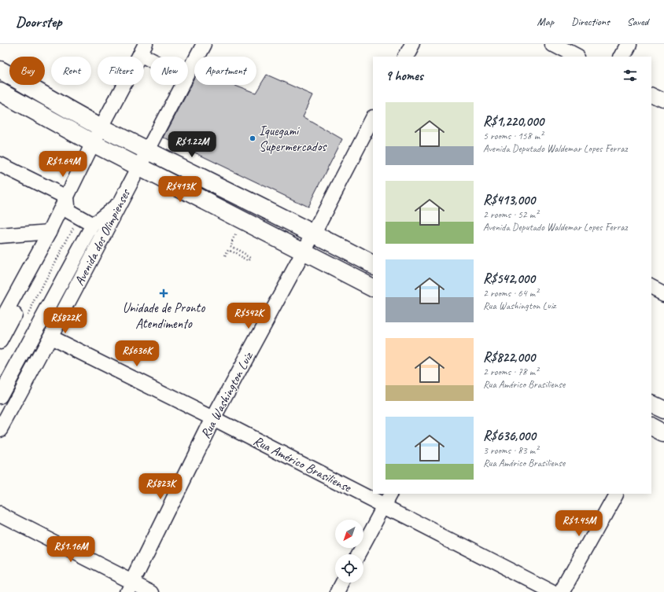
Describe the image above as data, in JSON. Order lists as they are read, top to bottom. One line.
{"streets":{"street":["Avenida dos Olimpienses","Rua Washington Luiz","Rua Américo Brasiliense"]},"crossings":[["Avenida dos Olimpienses","Rua Américo Brasiliense"],["Rua Washington Luiz","Rua Américo Brasiliense"]],"places":{"other":["Iquegami Supermercados"],"health":["Unidade de Pronto Atendimento"]},"north":"bottom left","page":{"header":"Doorstep","nav":["Map","Directions","Saved"],"chip":["Buy","Rent","Filters","New","Apartment"],"heading":"9 homes","list":[{"name":"R$1,220,000","note":"5 rooms · 158 m² · Avenida Deputado Waldemar Lopes Ferraz"},{"name":"R$413,000","note":"2 rooms · 52 m² · Avenida Deputado Waldemar Lopes Ferraz"},{"name":"R$542,000","note":"2 rooms · 64 m² · Rua Washington Luiz"},{"name":"R$822,000","note":"2 rooms · 78 m² · Rua Américo Brasiliense"},{"name":"R$636,000","note":"3 rooms · 83 m² · Rua Américo Brasiliense"}],"price":["R$1.22M","R$1.64M","R$413K","R$542K","R$822K","R$636K","R$823K","R$1.45M","R$1.16M"]}}
